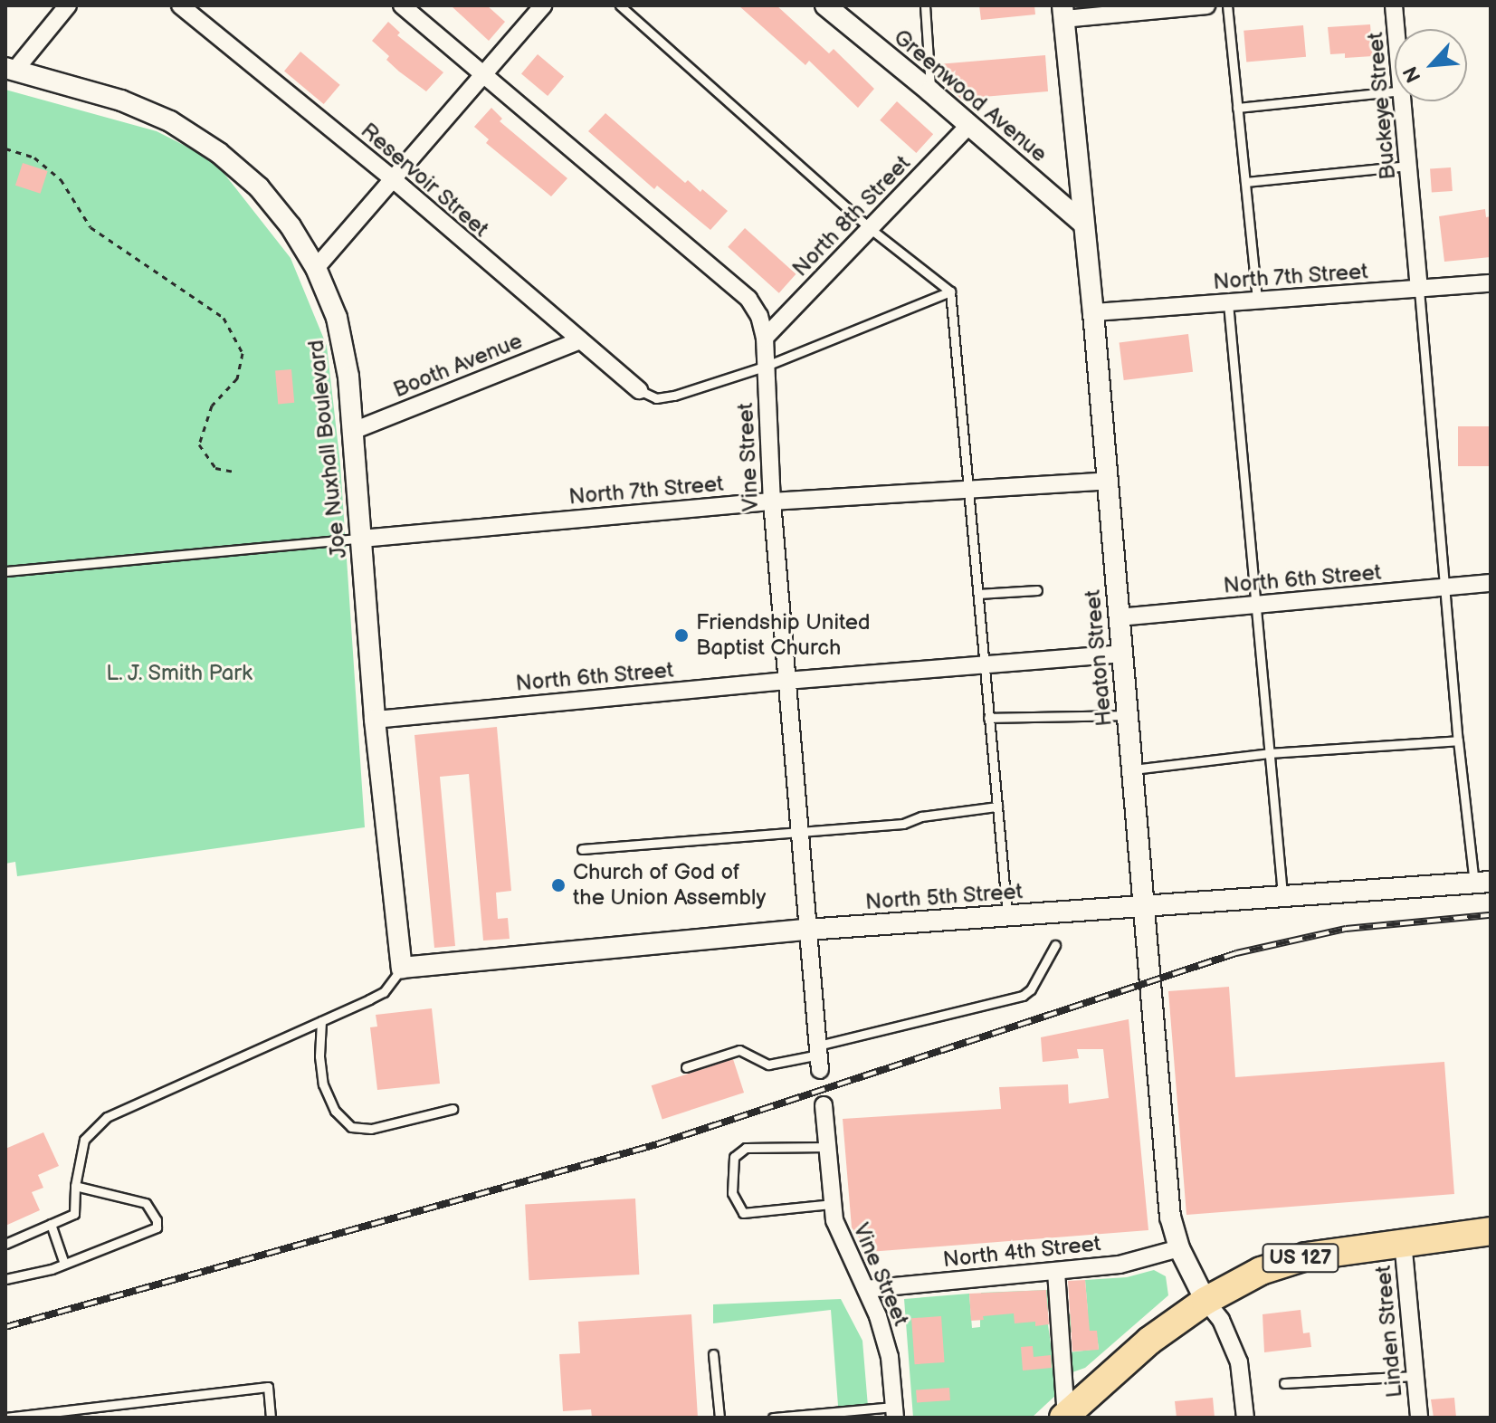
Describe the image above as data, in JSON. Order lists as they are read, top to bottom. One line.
{"streets":{"highway":["US 127"],"street":["Greenwood Avenue","Buckeye Street","Reservoir Street","North 8th Street","North 7th Street","Booth Avenue","Joe Nuxhall Boulevard","Vine Street","North 6th Street","Heaton Street","North 5th Street","North 4th Street","Linden Street"]},"crossings":[["Greenwood Avenue","North 8th Street"],["Greenwood Avenue","Heaton Street"],["Buckeye Street","North 7th Street"],["Reservoir Street","Booth Avenue"],["North 8th Street","Vine Street"],["North 7th Street","Joe Nuxhall Boulevard"],["North 7th Street","Vine Street"],["North 7th Street","Heaton Street"],["Booth Avenue","Joe Nuxhall Boulevard"],["Joe Nuxhall Boulevard","North 6th Street"],["Joe Nuxhall Boulevard","North 5th Street"],["Vine Street","North 6th Street"],["Vine Street","North 5th Street"],["Vine Street","North 4th Street"],["North 6th Street","Heaton Street"],["Heaton Street","North 5th Street"],["Heaton Street","North 4th Street"],["Heaton Street","US 127"],["US 127","Linden Street"]],"parks":["L. J. Smith Park"],"places":["Friendship United Baptist Church","Church of God of the Union Assembly"],"north":"bottom left"}
